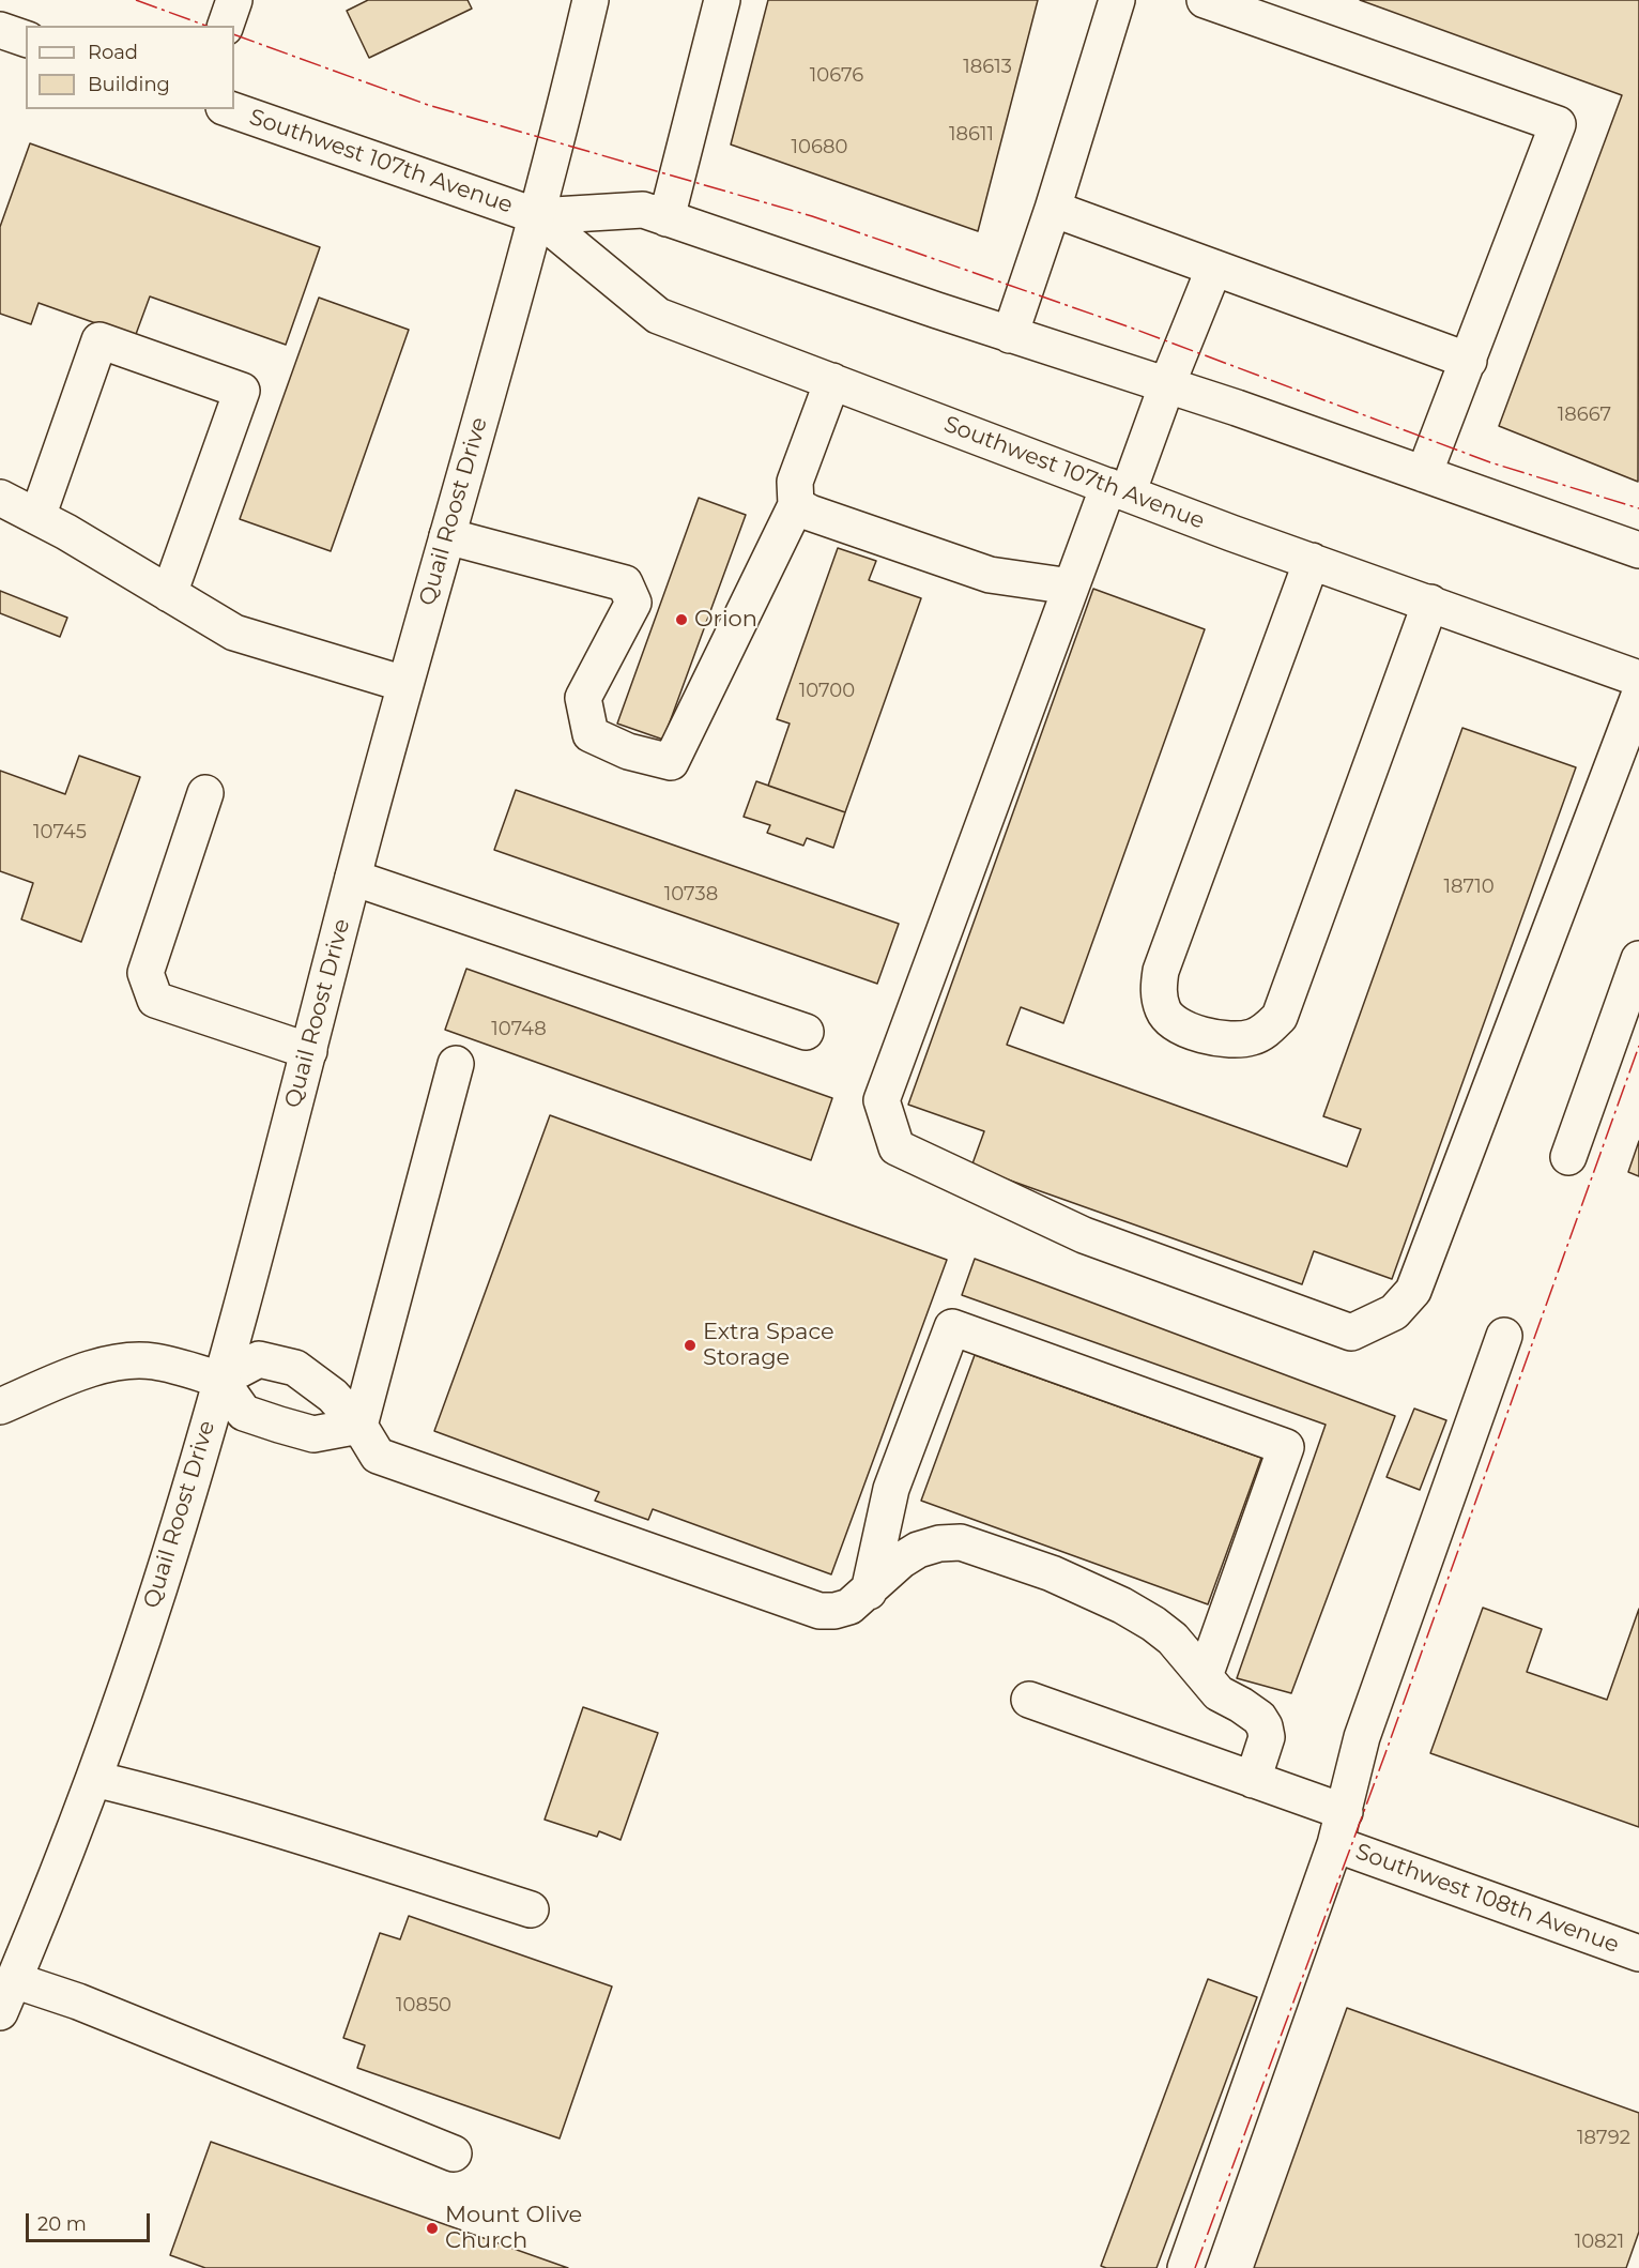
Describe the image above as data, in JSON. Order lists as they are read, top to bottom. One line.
{"streets":{"street":["Southwest 107th Avenue","Quail Roost Drive","Southwest 108th Avenue"]},"crossings":[["Southwest 107th Avenue","Quail Roost Drive"]],"places":["Orion","Extra Space Storage","Mount Olive Church"],"house_numbers":["18613","10676","18611","10680","18667","10700","10745","18710","10738","10748","10850","18792","10821"],"legend":["Road","Building"],"scale_bar":"20 m"}
